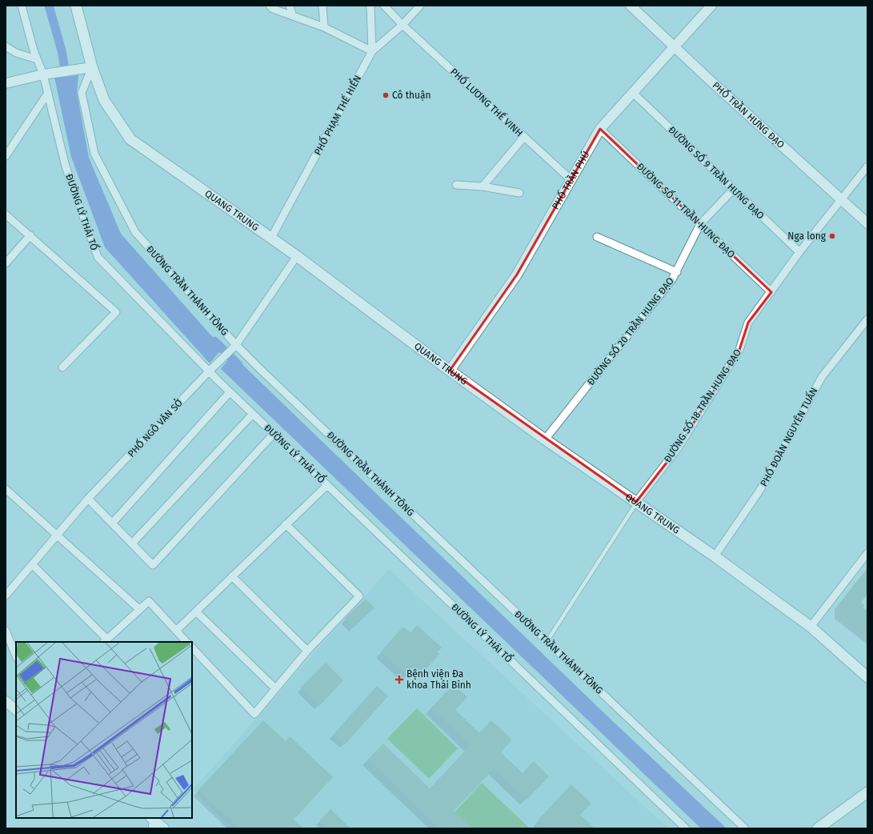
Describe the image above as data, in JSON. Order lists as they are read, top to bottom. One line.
{"streets":{"main road":["QUANG TRUNG"],"street":["PHỐ LƯƠNG THẾ VINH","PHỐ PHẠM THẾ HIỂN","PHỐ TRẦN HƯNG ĐẠO","ĐƯỜNG SỐ 9 TRẦN HƯNG ĐẠO","PHỐ TRẦN PHÚ","ĐƯỜNG SỐ 11 TRẦN HƯNG ĐẠO","ĐƯỜNG LÝ THÁI TỔ","ĐƯỜNG TRẦN THÁNH TÔNG","ĐƯỜNG SỐ 20 TRẦN HƯNG ĐẠO","ĐƯỜNG SỐ 18 TRẦN HƯNG ĐẠO","PHỐ NGÔ VĂN SỞ","PHỐ ĐOÀN NGUYÊN TUẤN"]},"crossings":[["PHỐ LƯƠNG THẾ VINH","PHỐ PHẠM THẾ HIỂN"],["PHỐ LƯƠNG THẾ VINH","PHỐ TRẦN PHÚ"],["PHỐ PHẠM THẾ HIỂN","QUANG TRUNG"],["PHỐ TRẦN HƯNG ĐẠO","PHỐ TRẦN PHÚ"],["PHỐ TRẦN HƯNG ĐẠO","ĐƯỜNG SỐ 18 TRẦN HƯNG ĐẠO"],["ĐƯỜNG SỐ 9 TRẦN HƯNG ĐẠO","PHỐ TRẦN PHÚ"],["ĐƯỜNG SỐ 9 TRẦN HƯNG ĐẠO","ĐƯỜNG SỐ 20 TRẦN HƯNG ĐẠO"],["ĐƯỜNG SỐ 9 TRẦN HƯNG ĐẠO","ĐƯỜNG SỐ 18 TRẦN HƯNG ĐẠO"],["PHỐ TRẦN PHÚ","QUANG TRUNG"],["PHỐ TRẦN PHÚ","ĐƯỜNG SỐ 11 TRẦN HƯNG ĐẠO"],["QUANG TRUNG","ĐƯỜNG TRẦN THÁNH TÔNG"],["QUANG TRUNG","ĐƯỜNG SỐ 20 TRẦN HƯNG ĐẠO"],["QUANG TRUNG","ĐƯỜNG SỐ 18 TRẦN HƯNG ĐẠO"],["QUANG TRUNG","PHỐ NGÔ VĂN SỞ"],["QUANG TRUNG","PHỐ ĐOÀN NGUYÊN TUẤN"],["ĐƯỜNG SỐ 11 TRẦN HƯNG ĐẠO","ĐƯỜNG SỐ 20 TRẦN HƯNG ĐẠO"],["ĐƯỜNG SỐ 11 TRẦN HƯNG ĐẠO","ĐƯỜNG SỐ 18 TRẦN HƯNG ĐẠO"],["ĐƯỜNG LÝ THÁI TỔ","PHỐ NGÔ VĂN SỞ"],["ĐƯỜNG TRẦN THÁNH TÔNG","PHỐ NGÔ VĂN SỞ"]],"places":{"other":["Cô thuận","Nga long"],"health":["Bệnh viện Đa khoa Thái Bình"]}}
